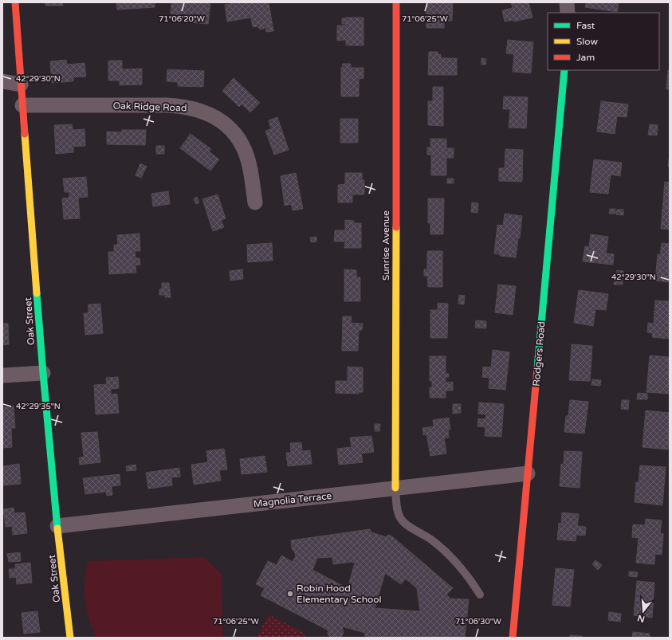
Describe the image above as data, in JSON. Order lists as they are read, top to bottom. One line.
{"streets":{"street":["Oak Ridge Road","Sunrise Avenue","Oak Street","Rodgers Road","Magnolia Terrace"]},"crossings":[["Oak Ridge Road","Oak Street"],["Sunrise Avenue","Magnolia Terrace"],["Oak Street","Magnolia Terrace"],["Rodgers Road","Magnolia Terrace"]],"places":["Robin Hood Elementary School"],"legend":["Fast","Slow","Jam"],"north":"bottom","coordinates":["71°06'20\"W","71°06'25\"W","42°29'30\"N","42°29'35\"N","71°06'30\"W"]}
